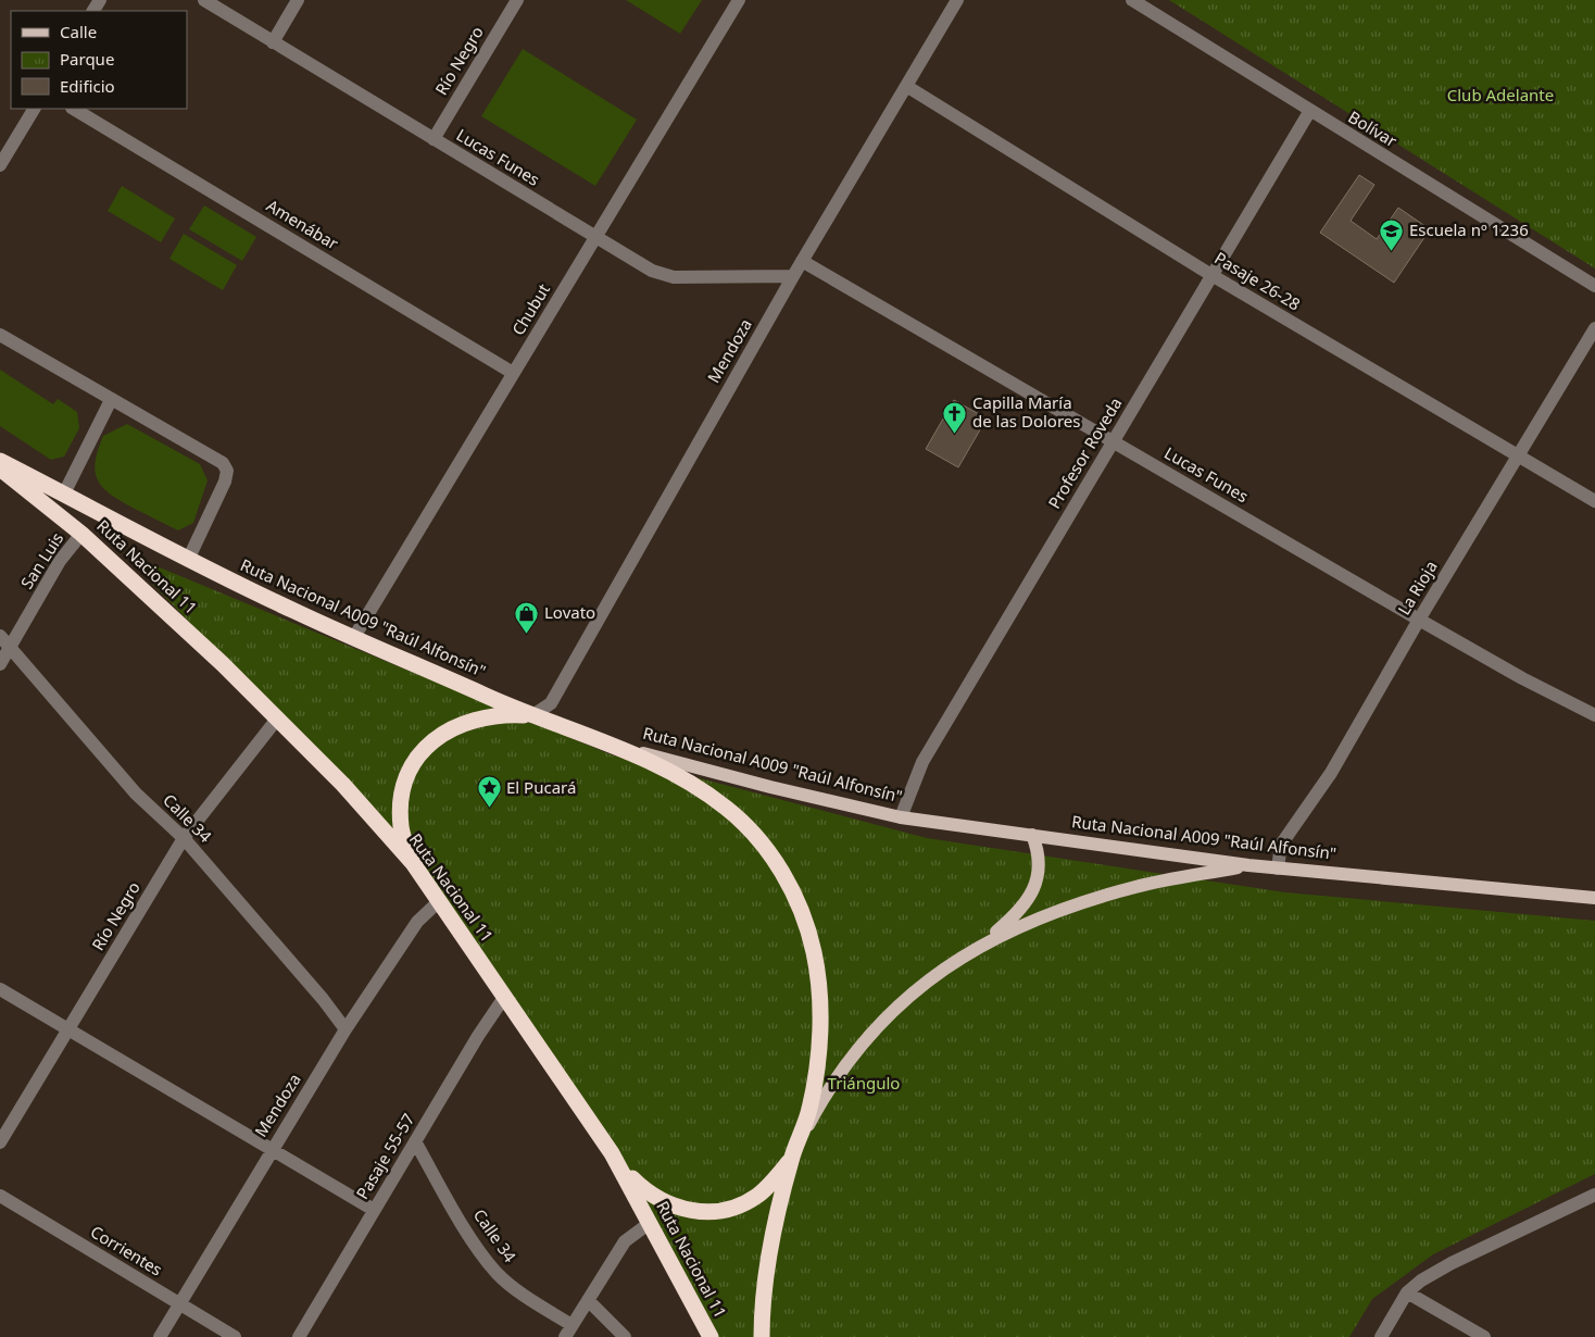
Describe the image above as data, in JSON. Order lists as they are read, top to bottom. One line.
{"streets":{"highway":["Ruta Nacional 11","Ruta Nacional A009 \"Raúl Alfonsín\""],"street":["Río Negro","Bolívar","Lucas Funes","Amenábar","Pasaje 26-28","Chubut","Mendoza","Profesor Roveda","San Luis","La Rioja","Calle 34","Pasaje 55-57","Corrientes"]},"crossings":[["Río Negro","Lucas Funes"],["Río Negro","Ruta Nacional 11"],["Río Negro","Calle 34"],["Bolívar","Profesor Roveda"],["Lucas Funes","Chubut"],["Lucas Funes","Mendoza"],["Lucas Funes","Profesor Roveda"],["Lucas Funes","La Rioja"],["Amenábar","Chubut"],["Pasaje 26-28","Mendoza"],["Pasaje 26-28","Profesor Roveda"],["Pasaje 26-28","La Rioja"],["Chubut","Ruta Nacional A009 \"Raúl Alfonsín\""],["Mendoza","Ruta Nacional 11"],["Mendoza","Ruta Nacional A009 \"Raúl Alfonsín\""],["Mendoza","Calle 34"],["Mendoza","Corrientes"],["Profesor Roveda","Ruta Nacional A009 \"Raúl Alfonsín\""],["San Luis","Ruta Nacional 11"],["San Luis","Calle 34"],["Ruta Nacional 11","Pasaje 55-57"],["La Rioja","Ruta Nacional A009 \"Raúl Alfonsín\""],["Calle 34","Pasaje 55-57"]],"parks":["Club Adelante","Triángulo"],"places":{"school or university":["Escuela nº 1236"],"church":["Capilla María de las Dolores"],"shop":["Lovato"],"place":["El Pucará"]},"legend":["Calle","Parque","Edificio"]}
